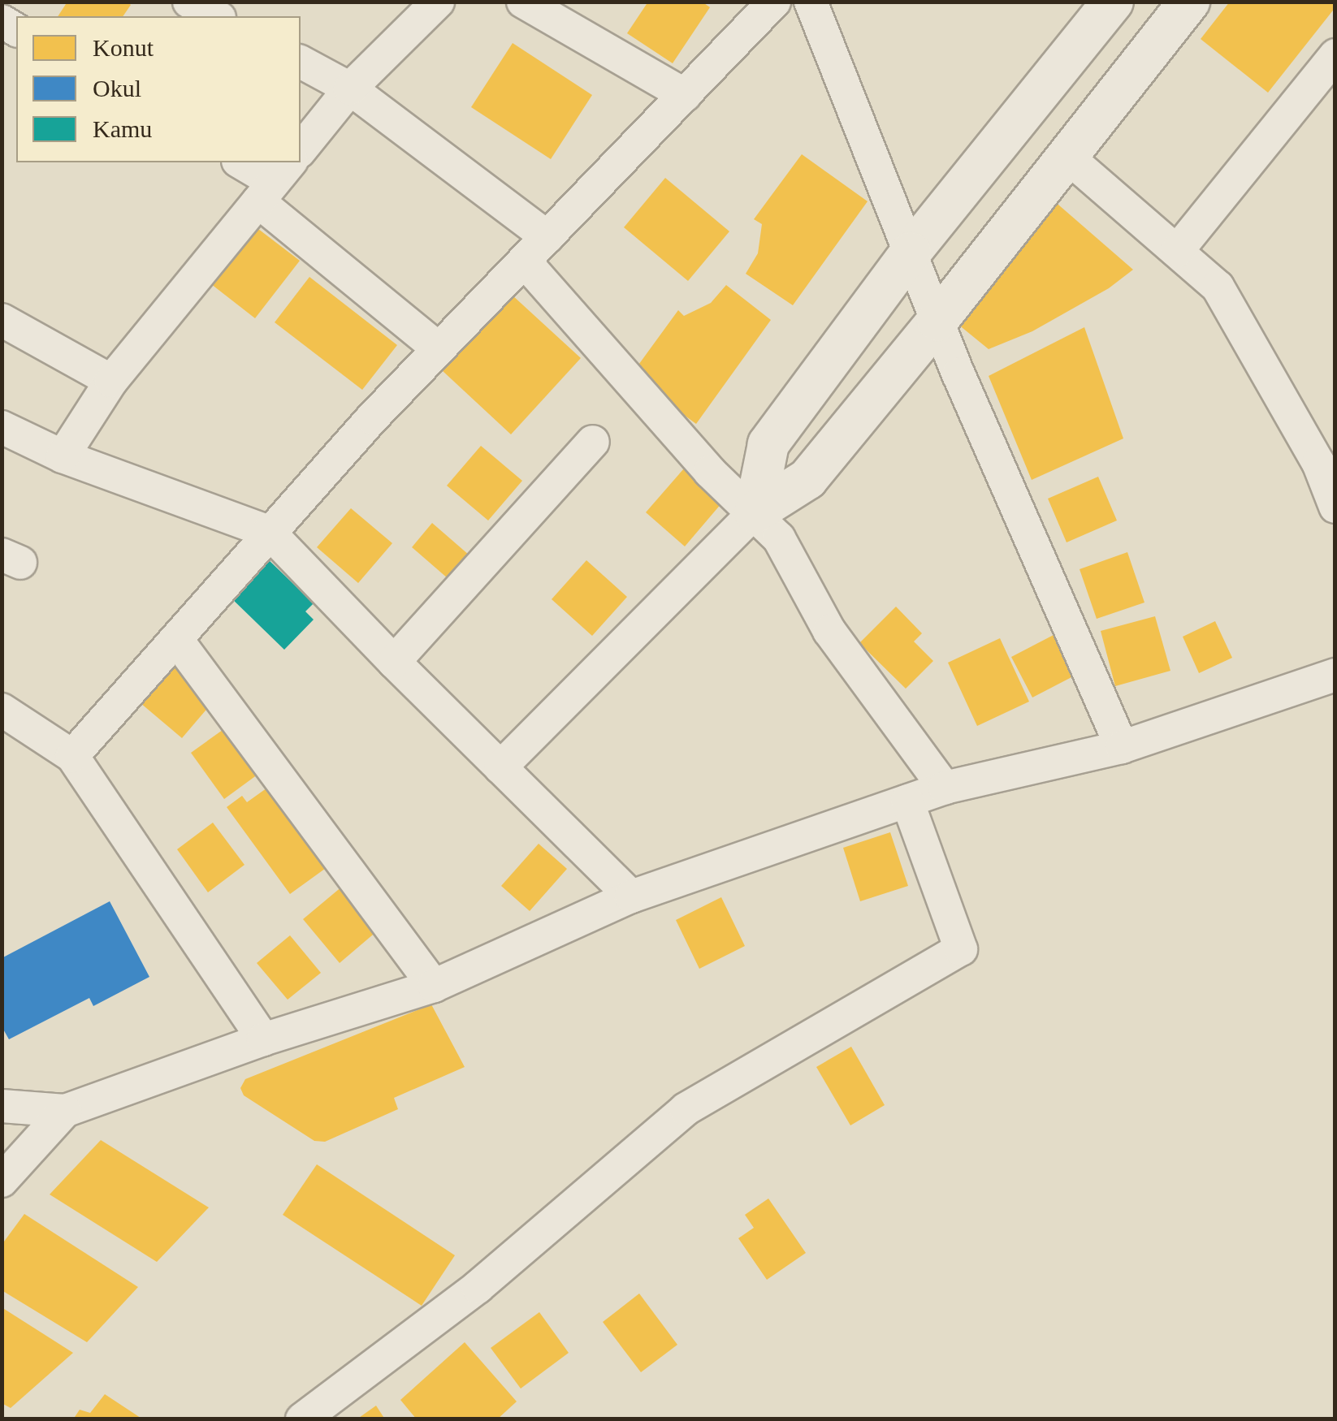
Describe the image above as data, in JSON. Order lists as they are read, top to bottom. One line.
{"legend":["Konut","Okul","Kamu"]}
